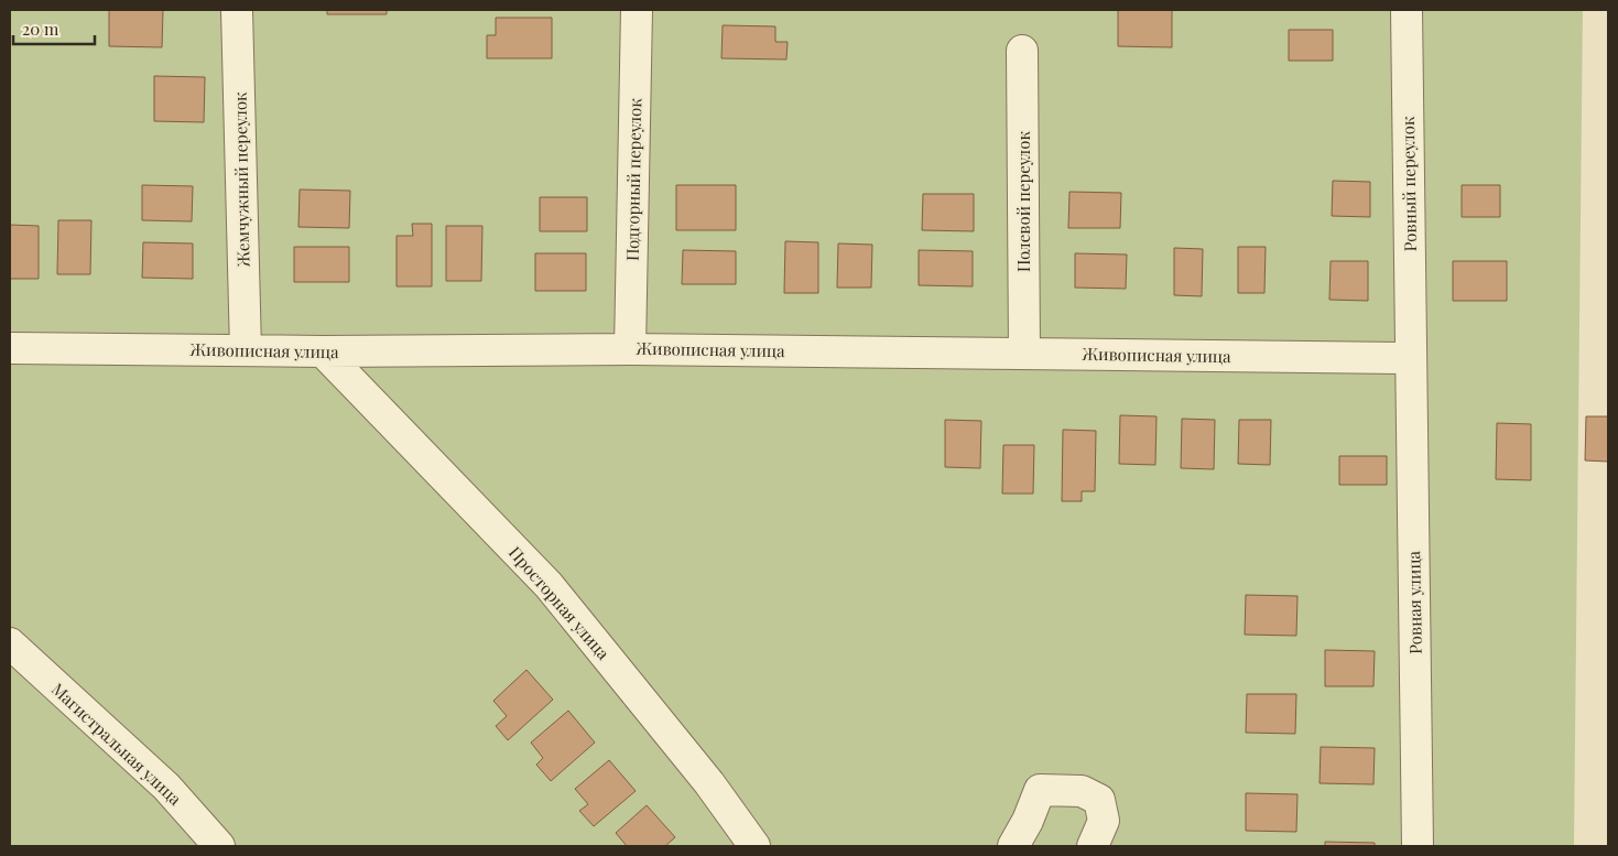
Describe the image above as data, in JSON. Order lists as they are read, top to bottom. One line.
{"streets":{"street":["Жемчужный переулок","Подгорный переулок","Ровный переулок","Полевой переулок","Живописная улица","Просторная улица","Ровная улица","Магистральная улица"]},"crossings":[["Жемчужный переулок","Живописная улица"],["Подгорный переулок","Живописная улица"],["Ровный переулок","Живописная улица"],["Ровный переулок","Ровная улица"],["Полевой переулок","Живописная улица"],["Живописная улица","Просторная улица"],["Живописная улица","Ровная улица"]],"scale_bar":"20 m"}
